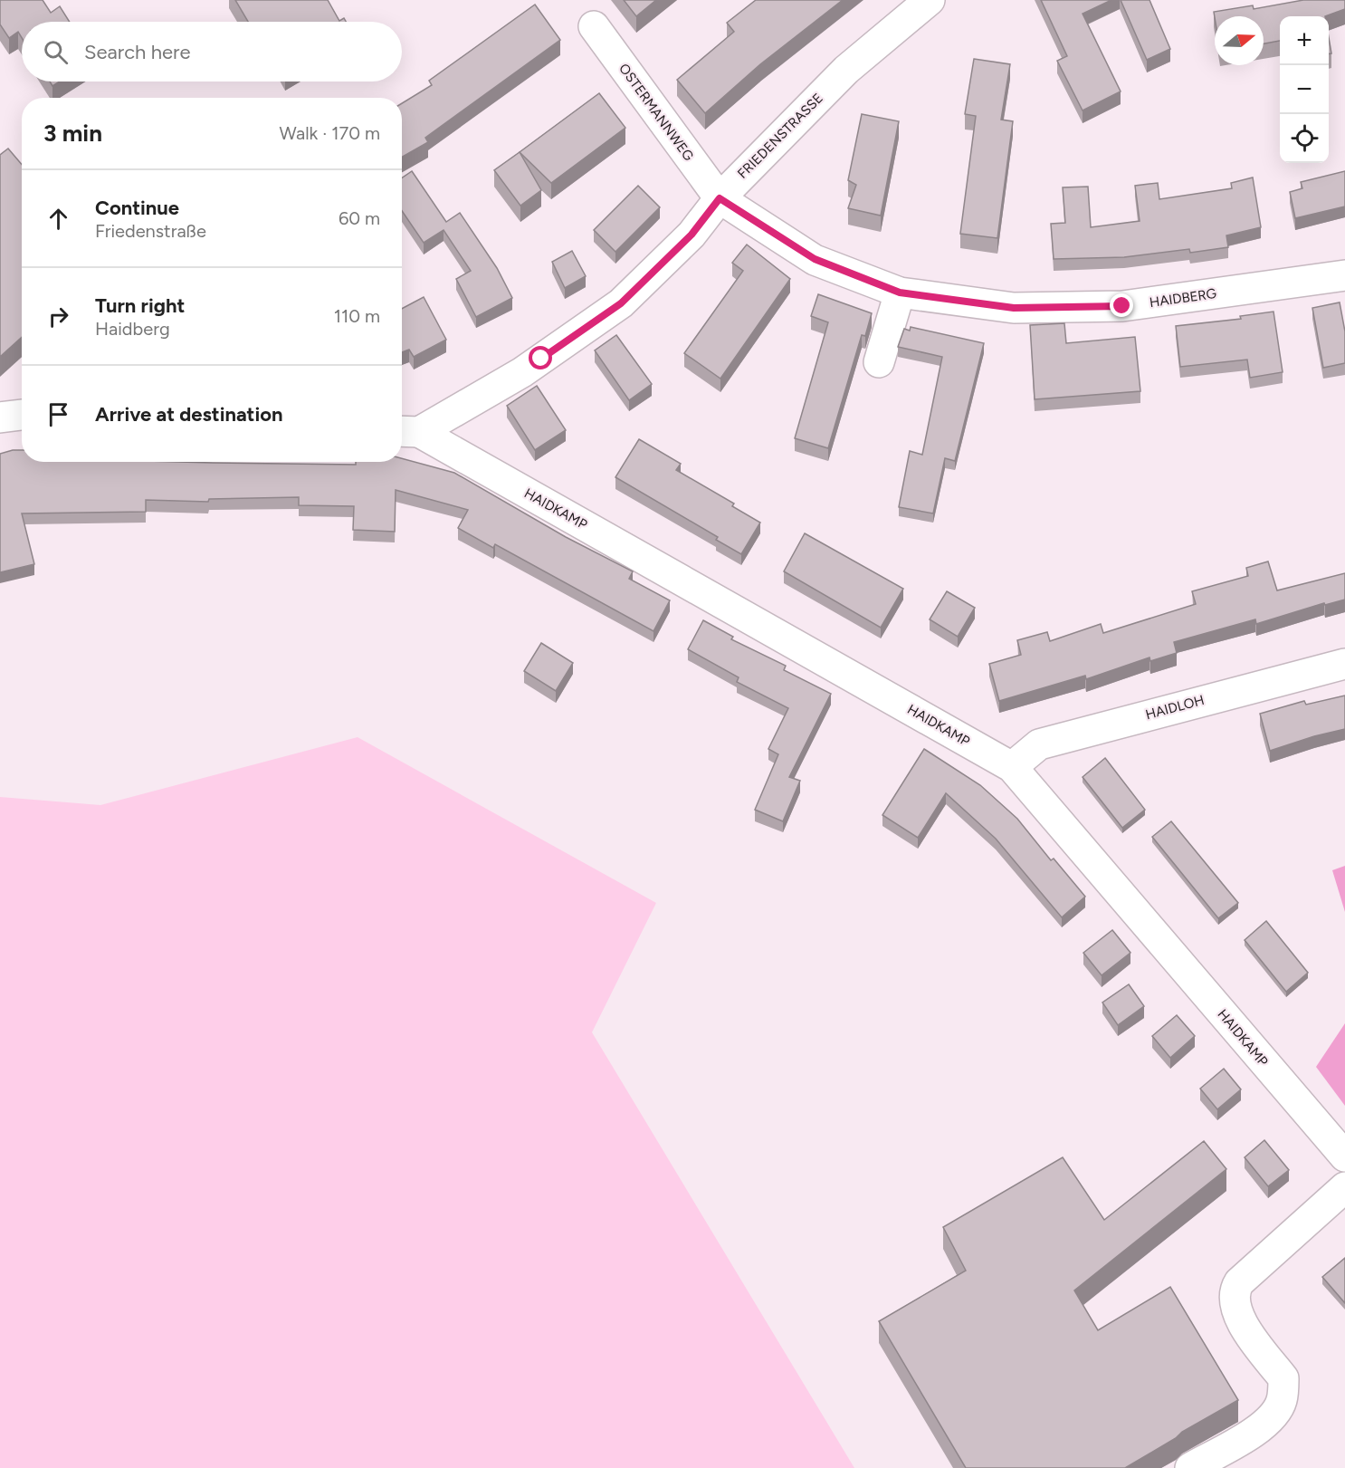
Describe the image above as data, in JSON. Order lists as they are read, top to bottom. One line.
{"streets":{"street":["OSTERMANNWEG","FRIEDENSTRASSE","HAIDBERG","HAIDKAMP","HAIDLOH"]},"crossings":[["OSTERMANNWEG","FRIEDENSTRASSE"],["OSTERMANNWEG","HAIDBERG"],["FRIEDENSTRASSE","HAIDBERG"],["FRIEDENSTRASSE","HAIDKAMP"],["HAIDKAMP","HAIDLOH"]],"north":"right","page":{"map_buttons":["+","−"],"search":"Search here","heading":["3 min","Walk · 170 m"],"list":[["Continue","Friedenstraße","60 m"],["Turn right","Haidberg","110 m"],"Arrive at destination"]}}
